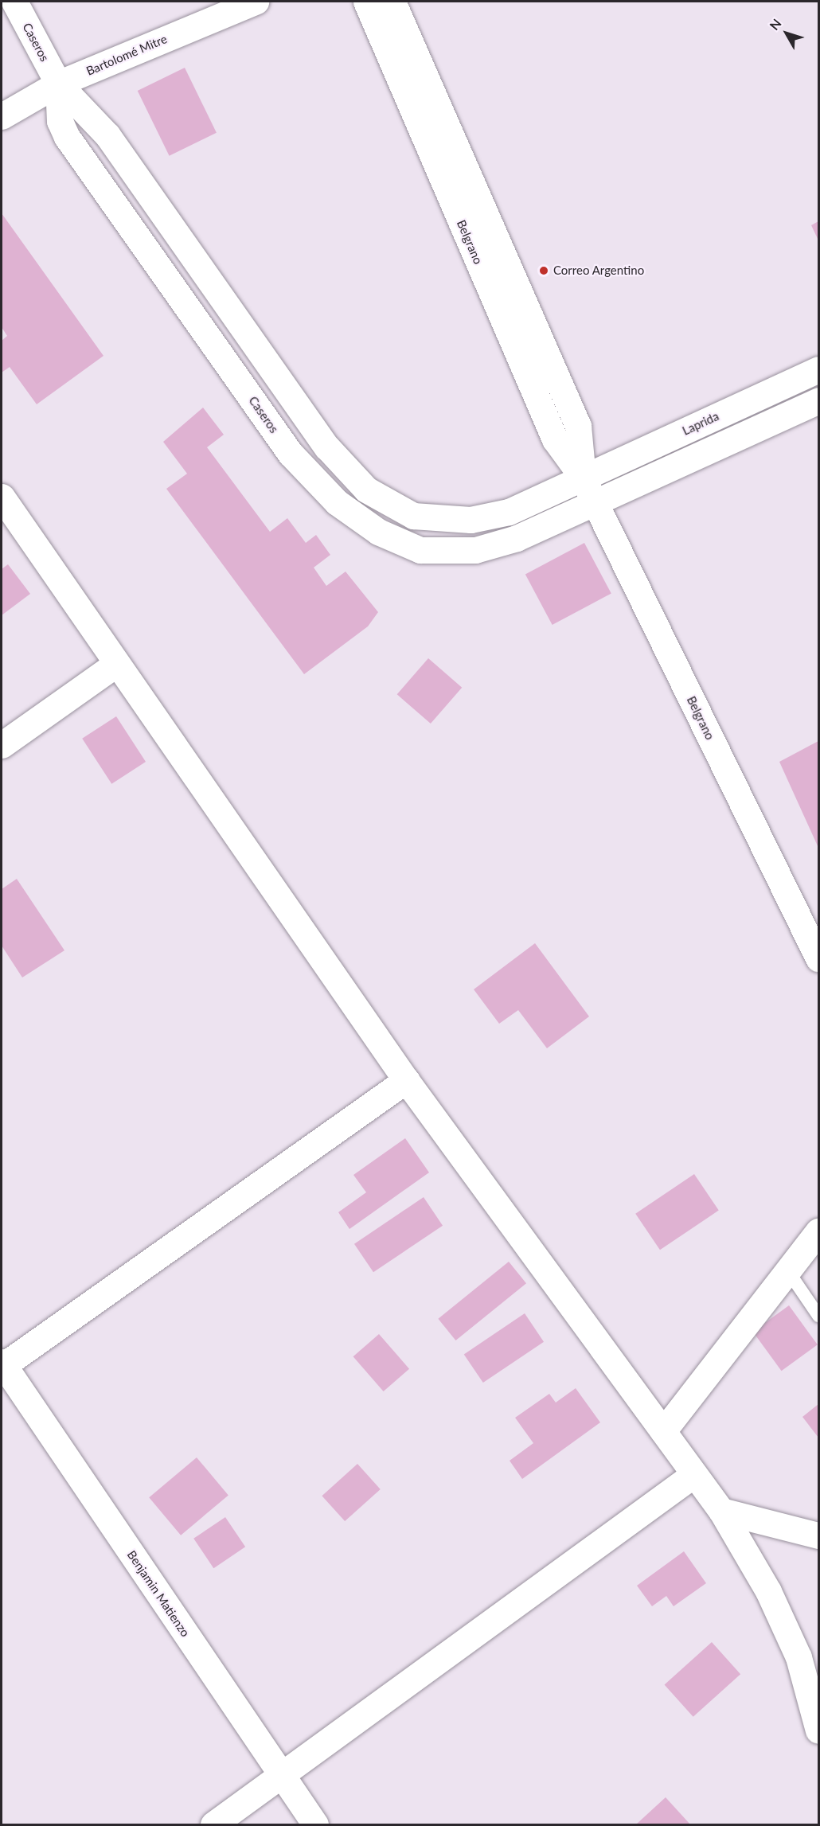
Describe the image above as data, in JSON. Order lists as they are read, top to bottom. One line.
{"streets":{"street":["Caseros","Bartolomé Mitre","Belgrano","Laprida","Benjamin Matienzo"]},"crossings":[["Caseros","Bartolomé Mitre"],["Caseros","Belgrano"],["Caseros","Laprida"],["Belgrano","Laprida"]],"places":["Correo Argentino"],"north":"top left"}
